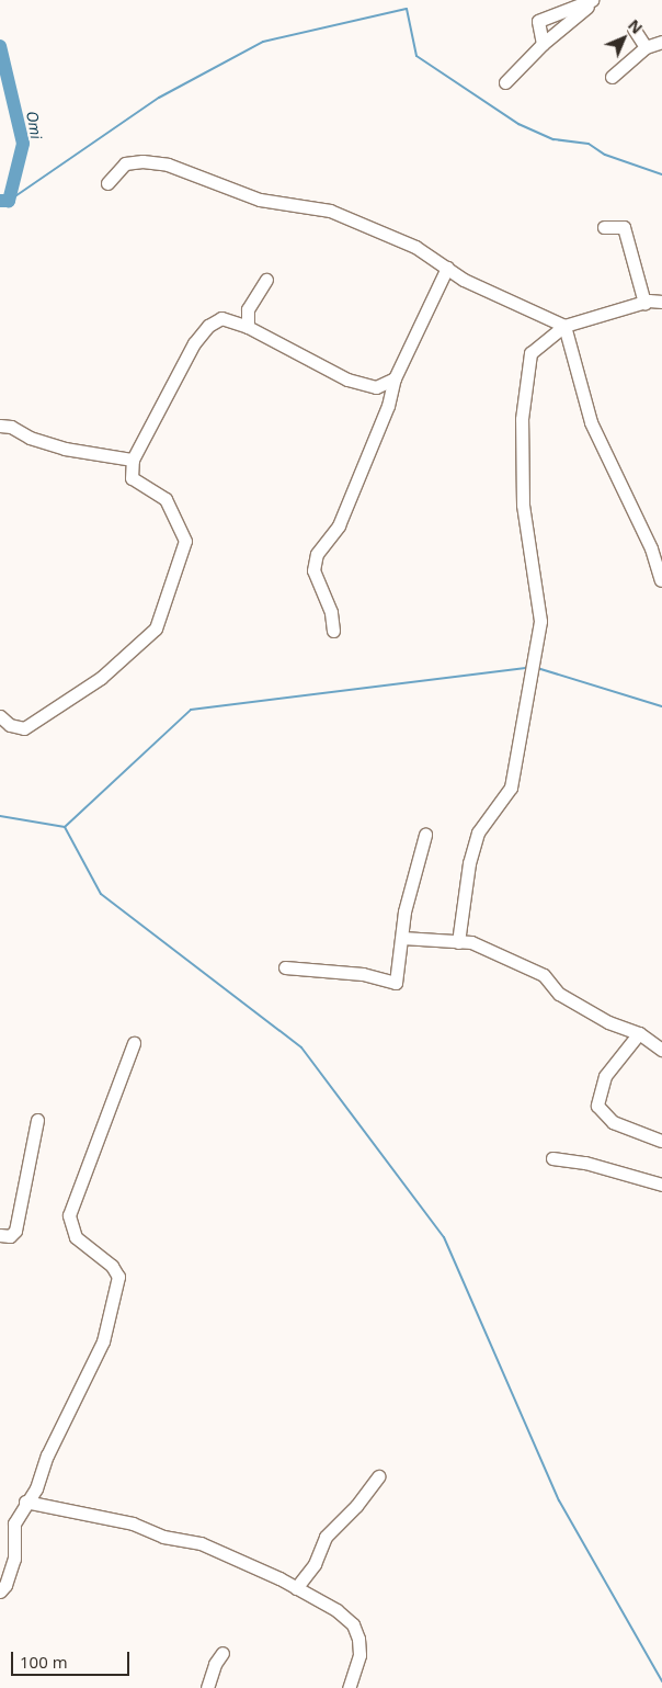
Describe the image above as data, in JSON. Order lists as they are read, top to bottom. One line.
{"water":["Omi"],"scale_bar":"100 m","north":"top right"}
